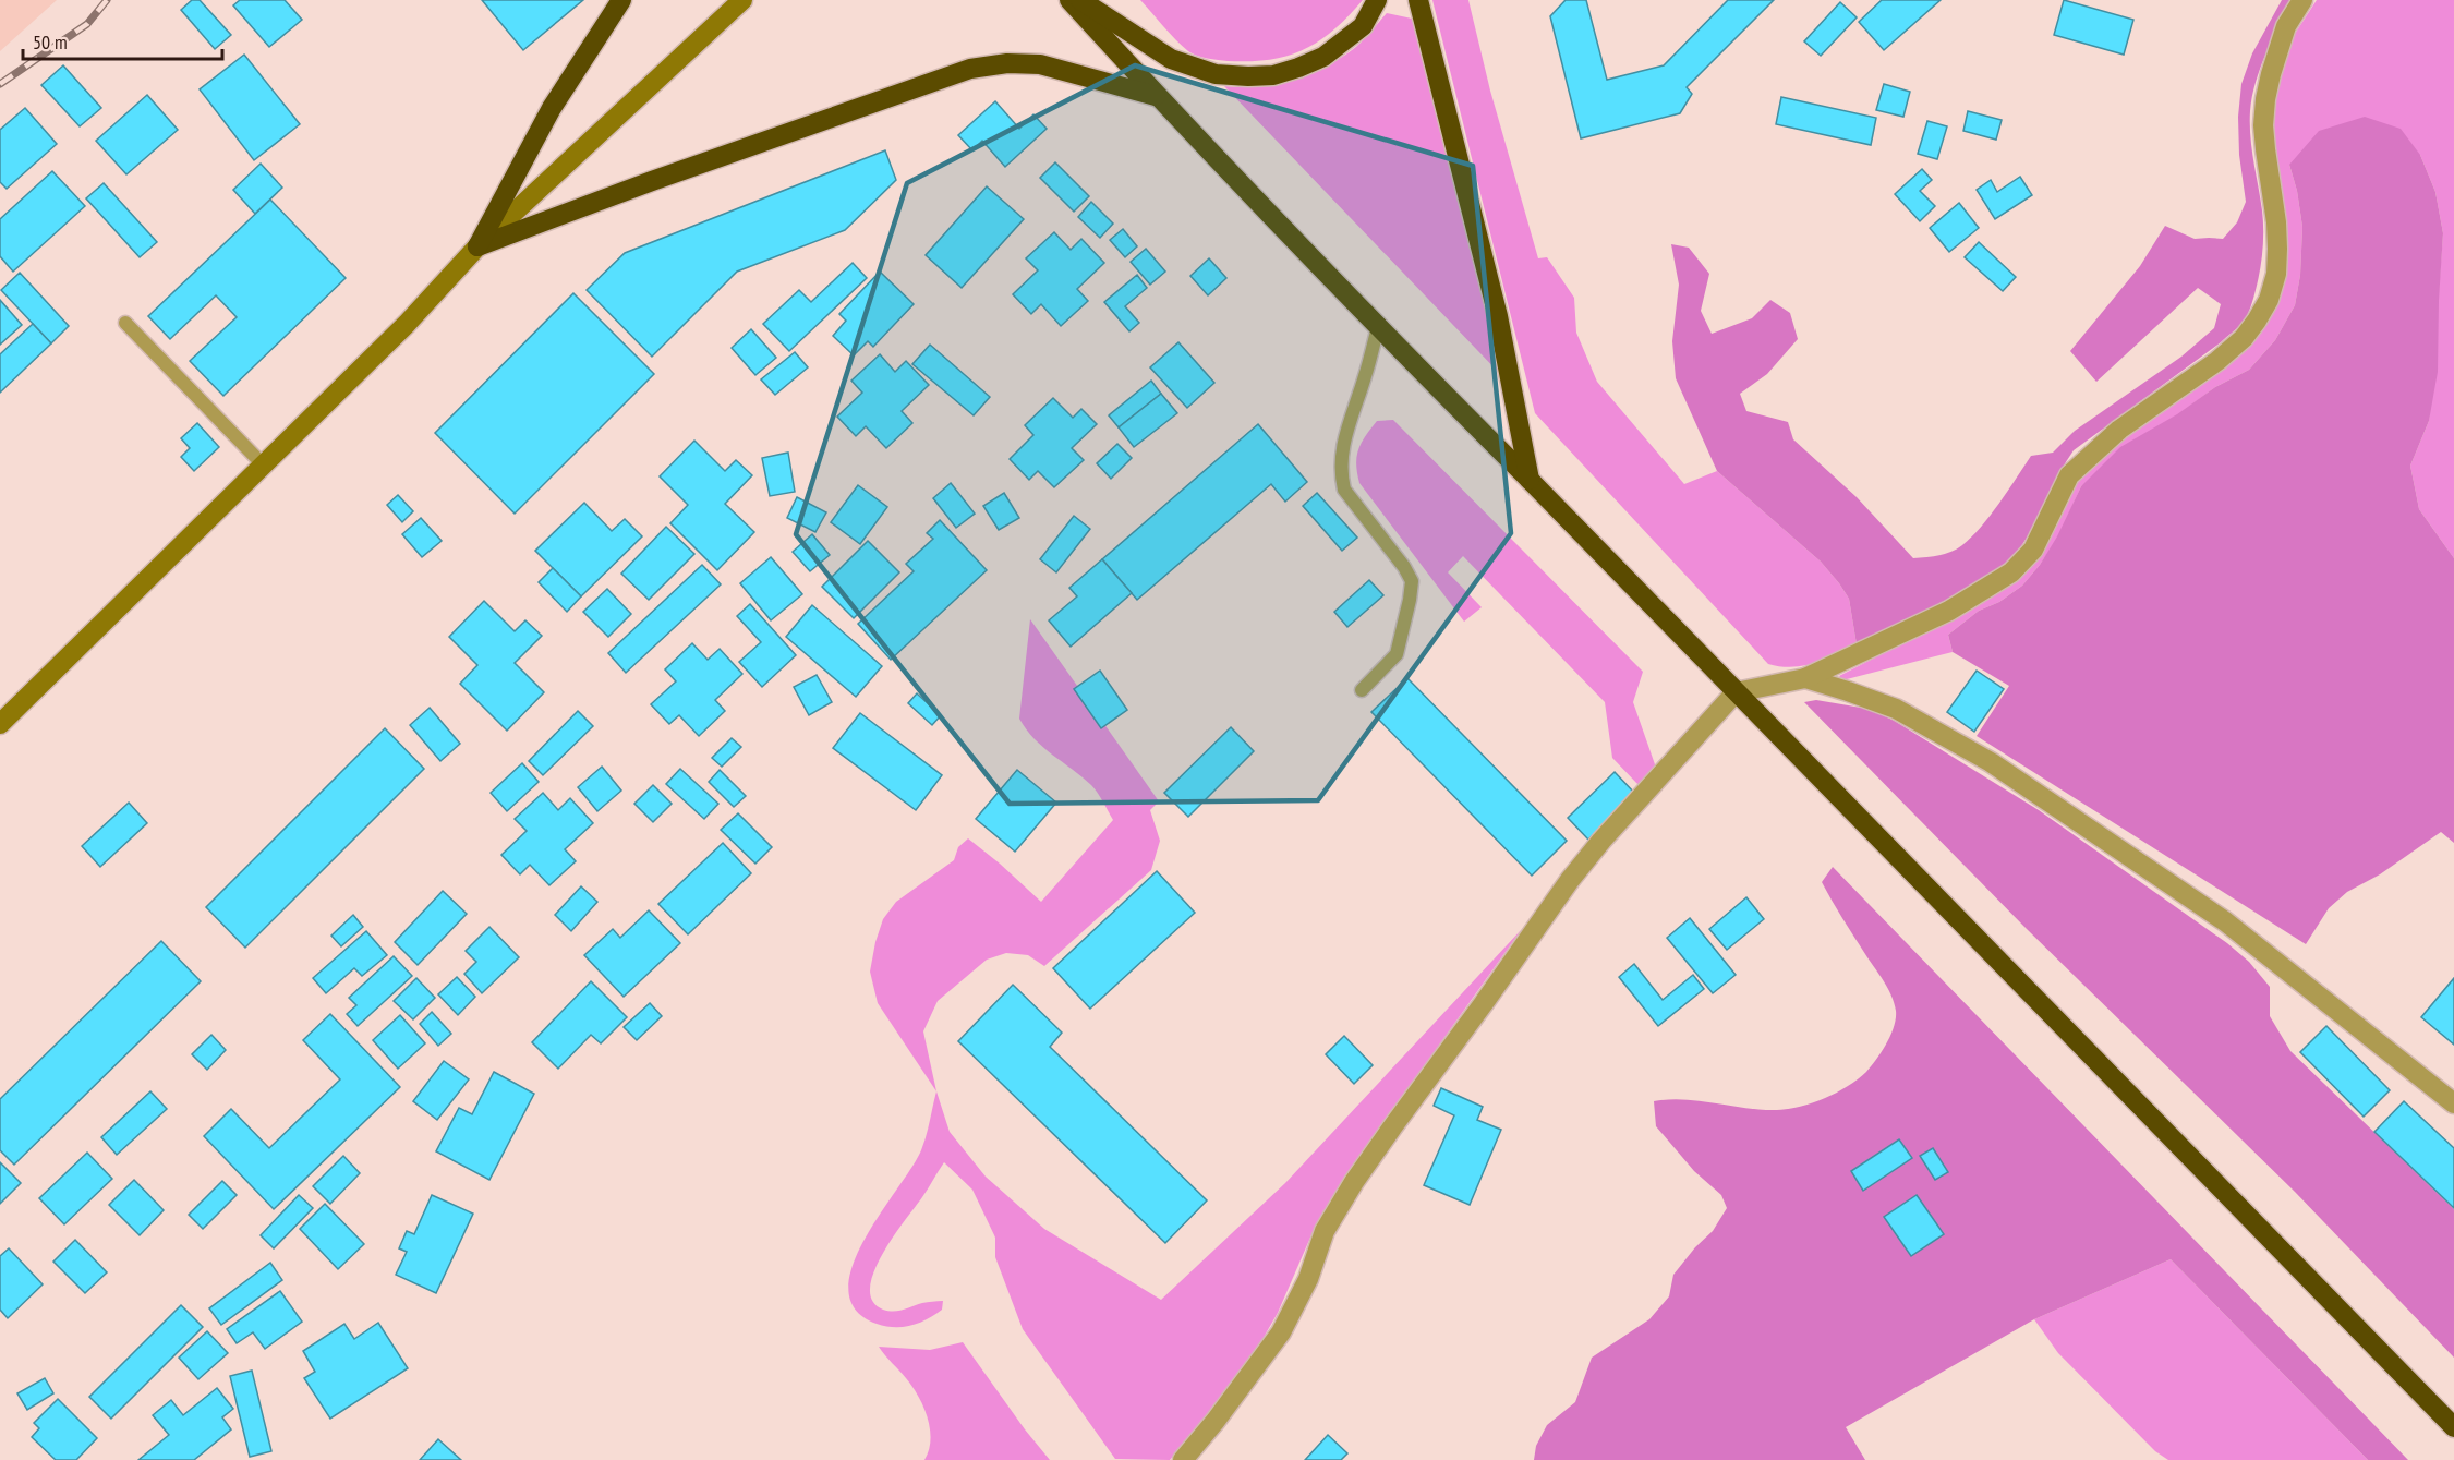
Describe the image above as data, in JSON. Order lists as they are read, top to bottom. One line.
{"scale_bar":"50 m"}
